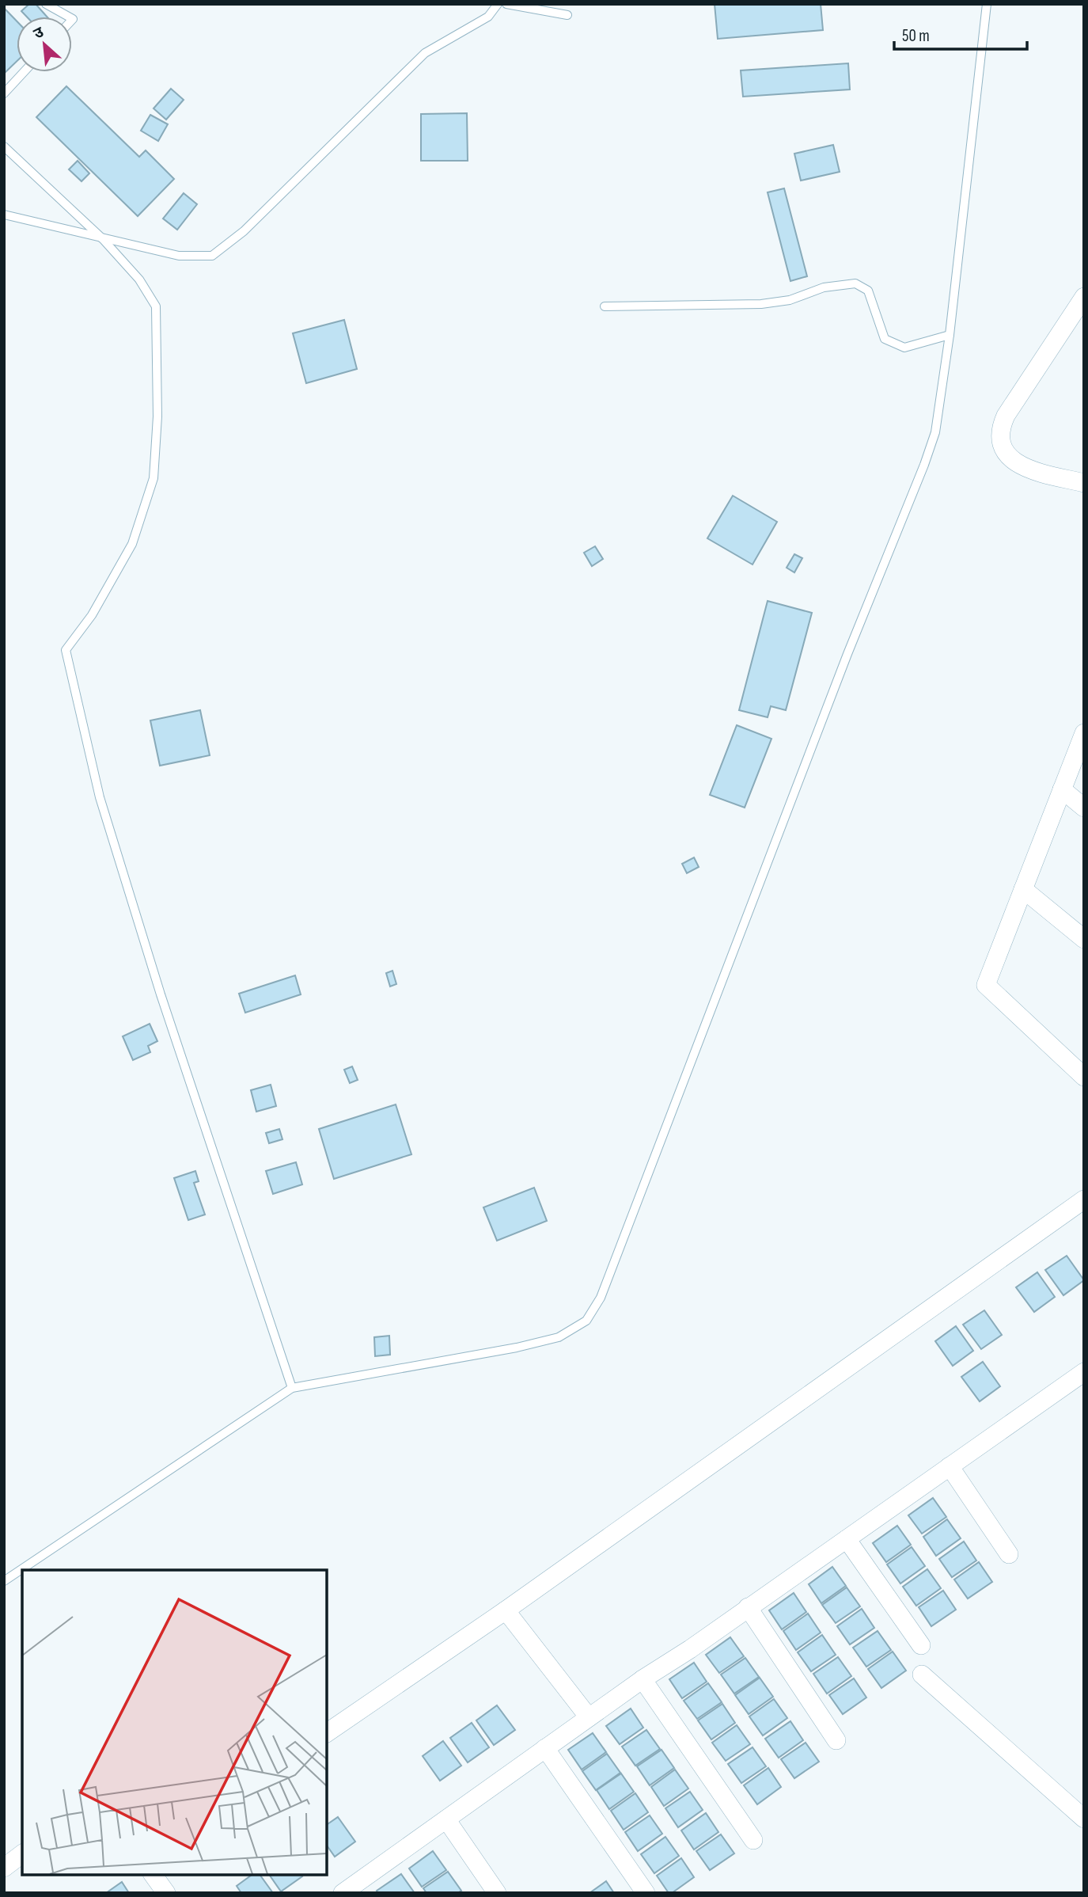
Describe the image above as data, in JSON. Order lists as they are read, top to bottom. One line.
{"scale_bar":"50 m","north":"top left"}
